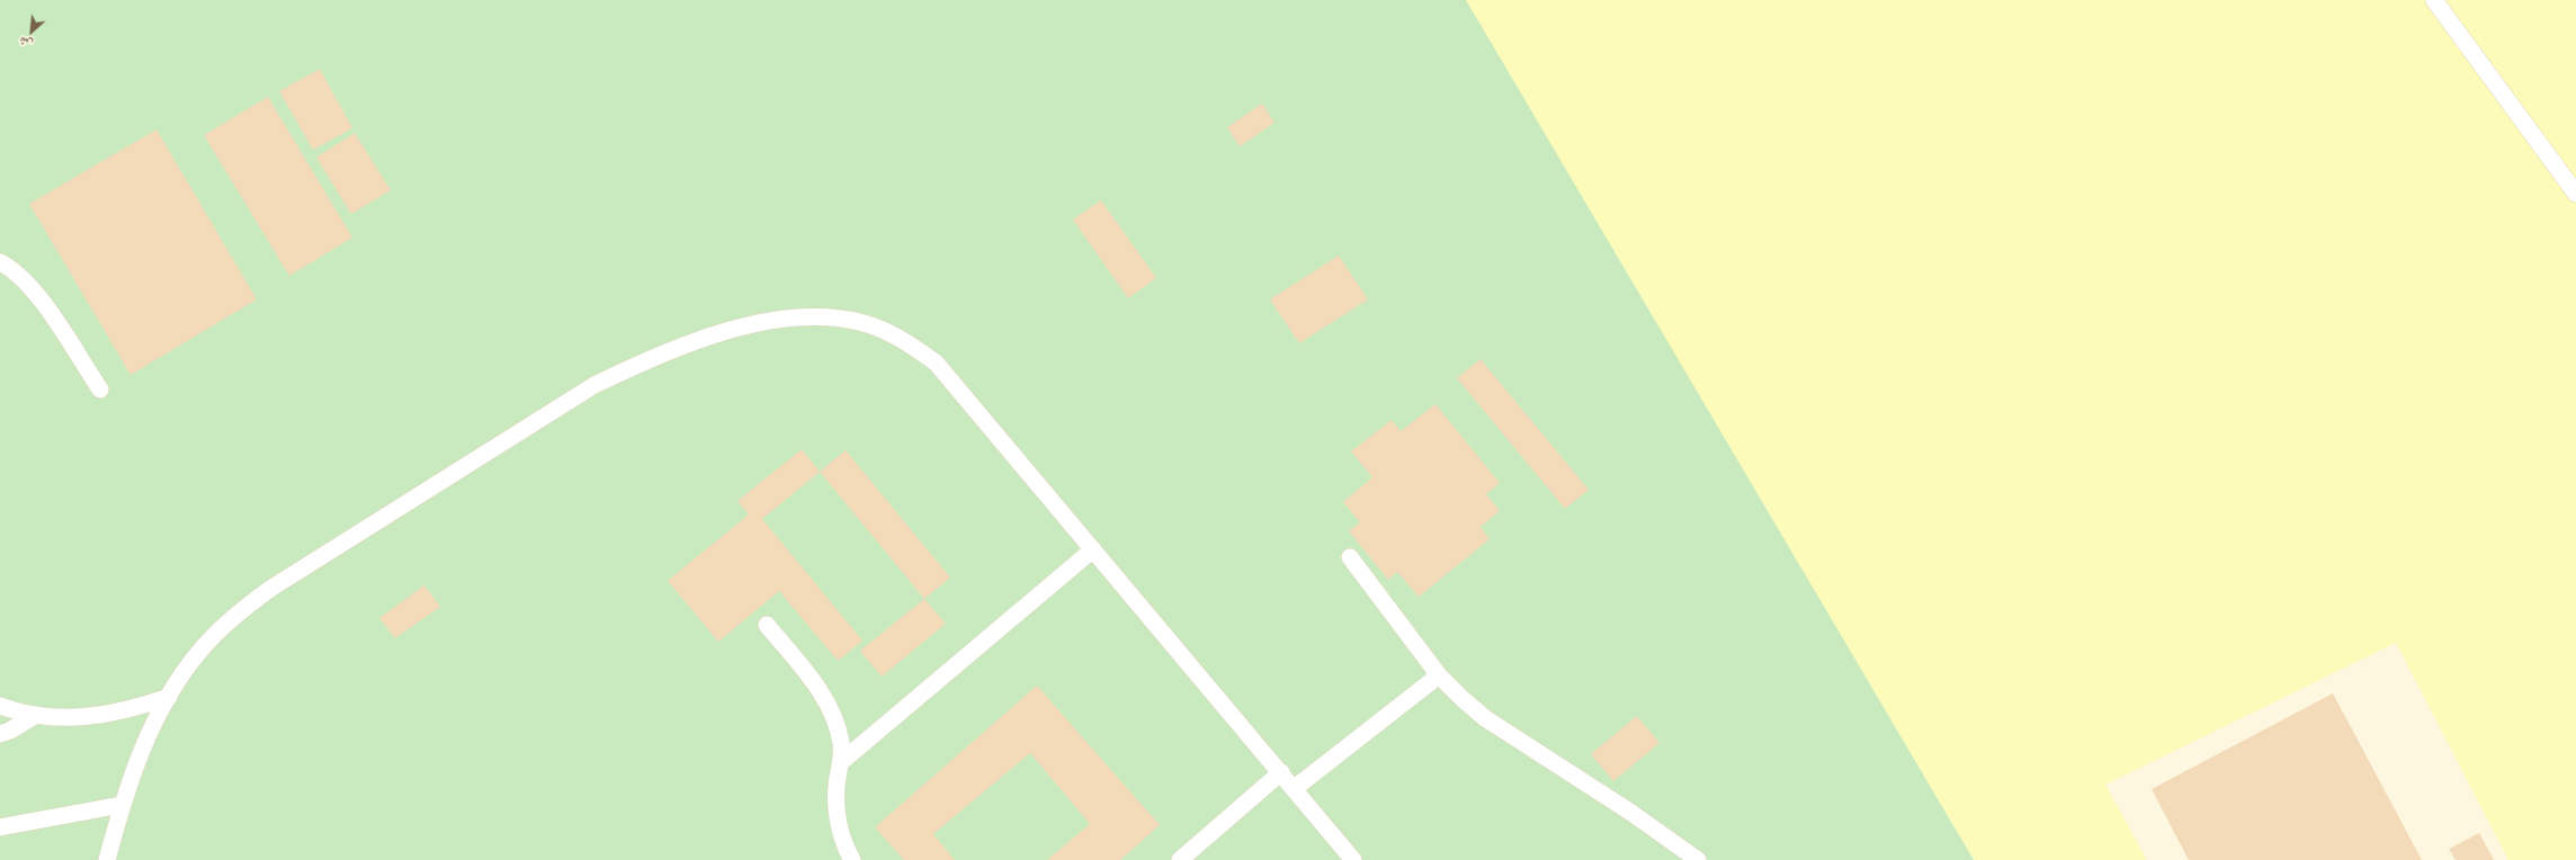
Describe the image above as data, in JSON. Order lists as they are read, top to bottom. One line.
{"north":"bottom left"}
